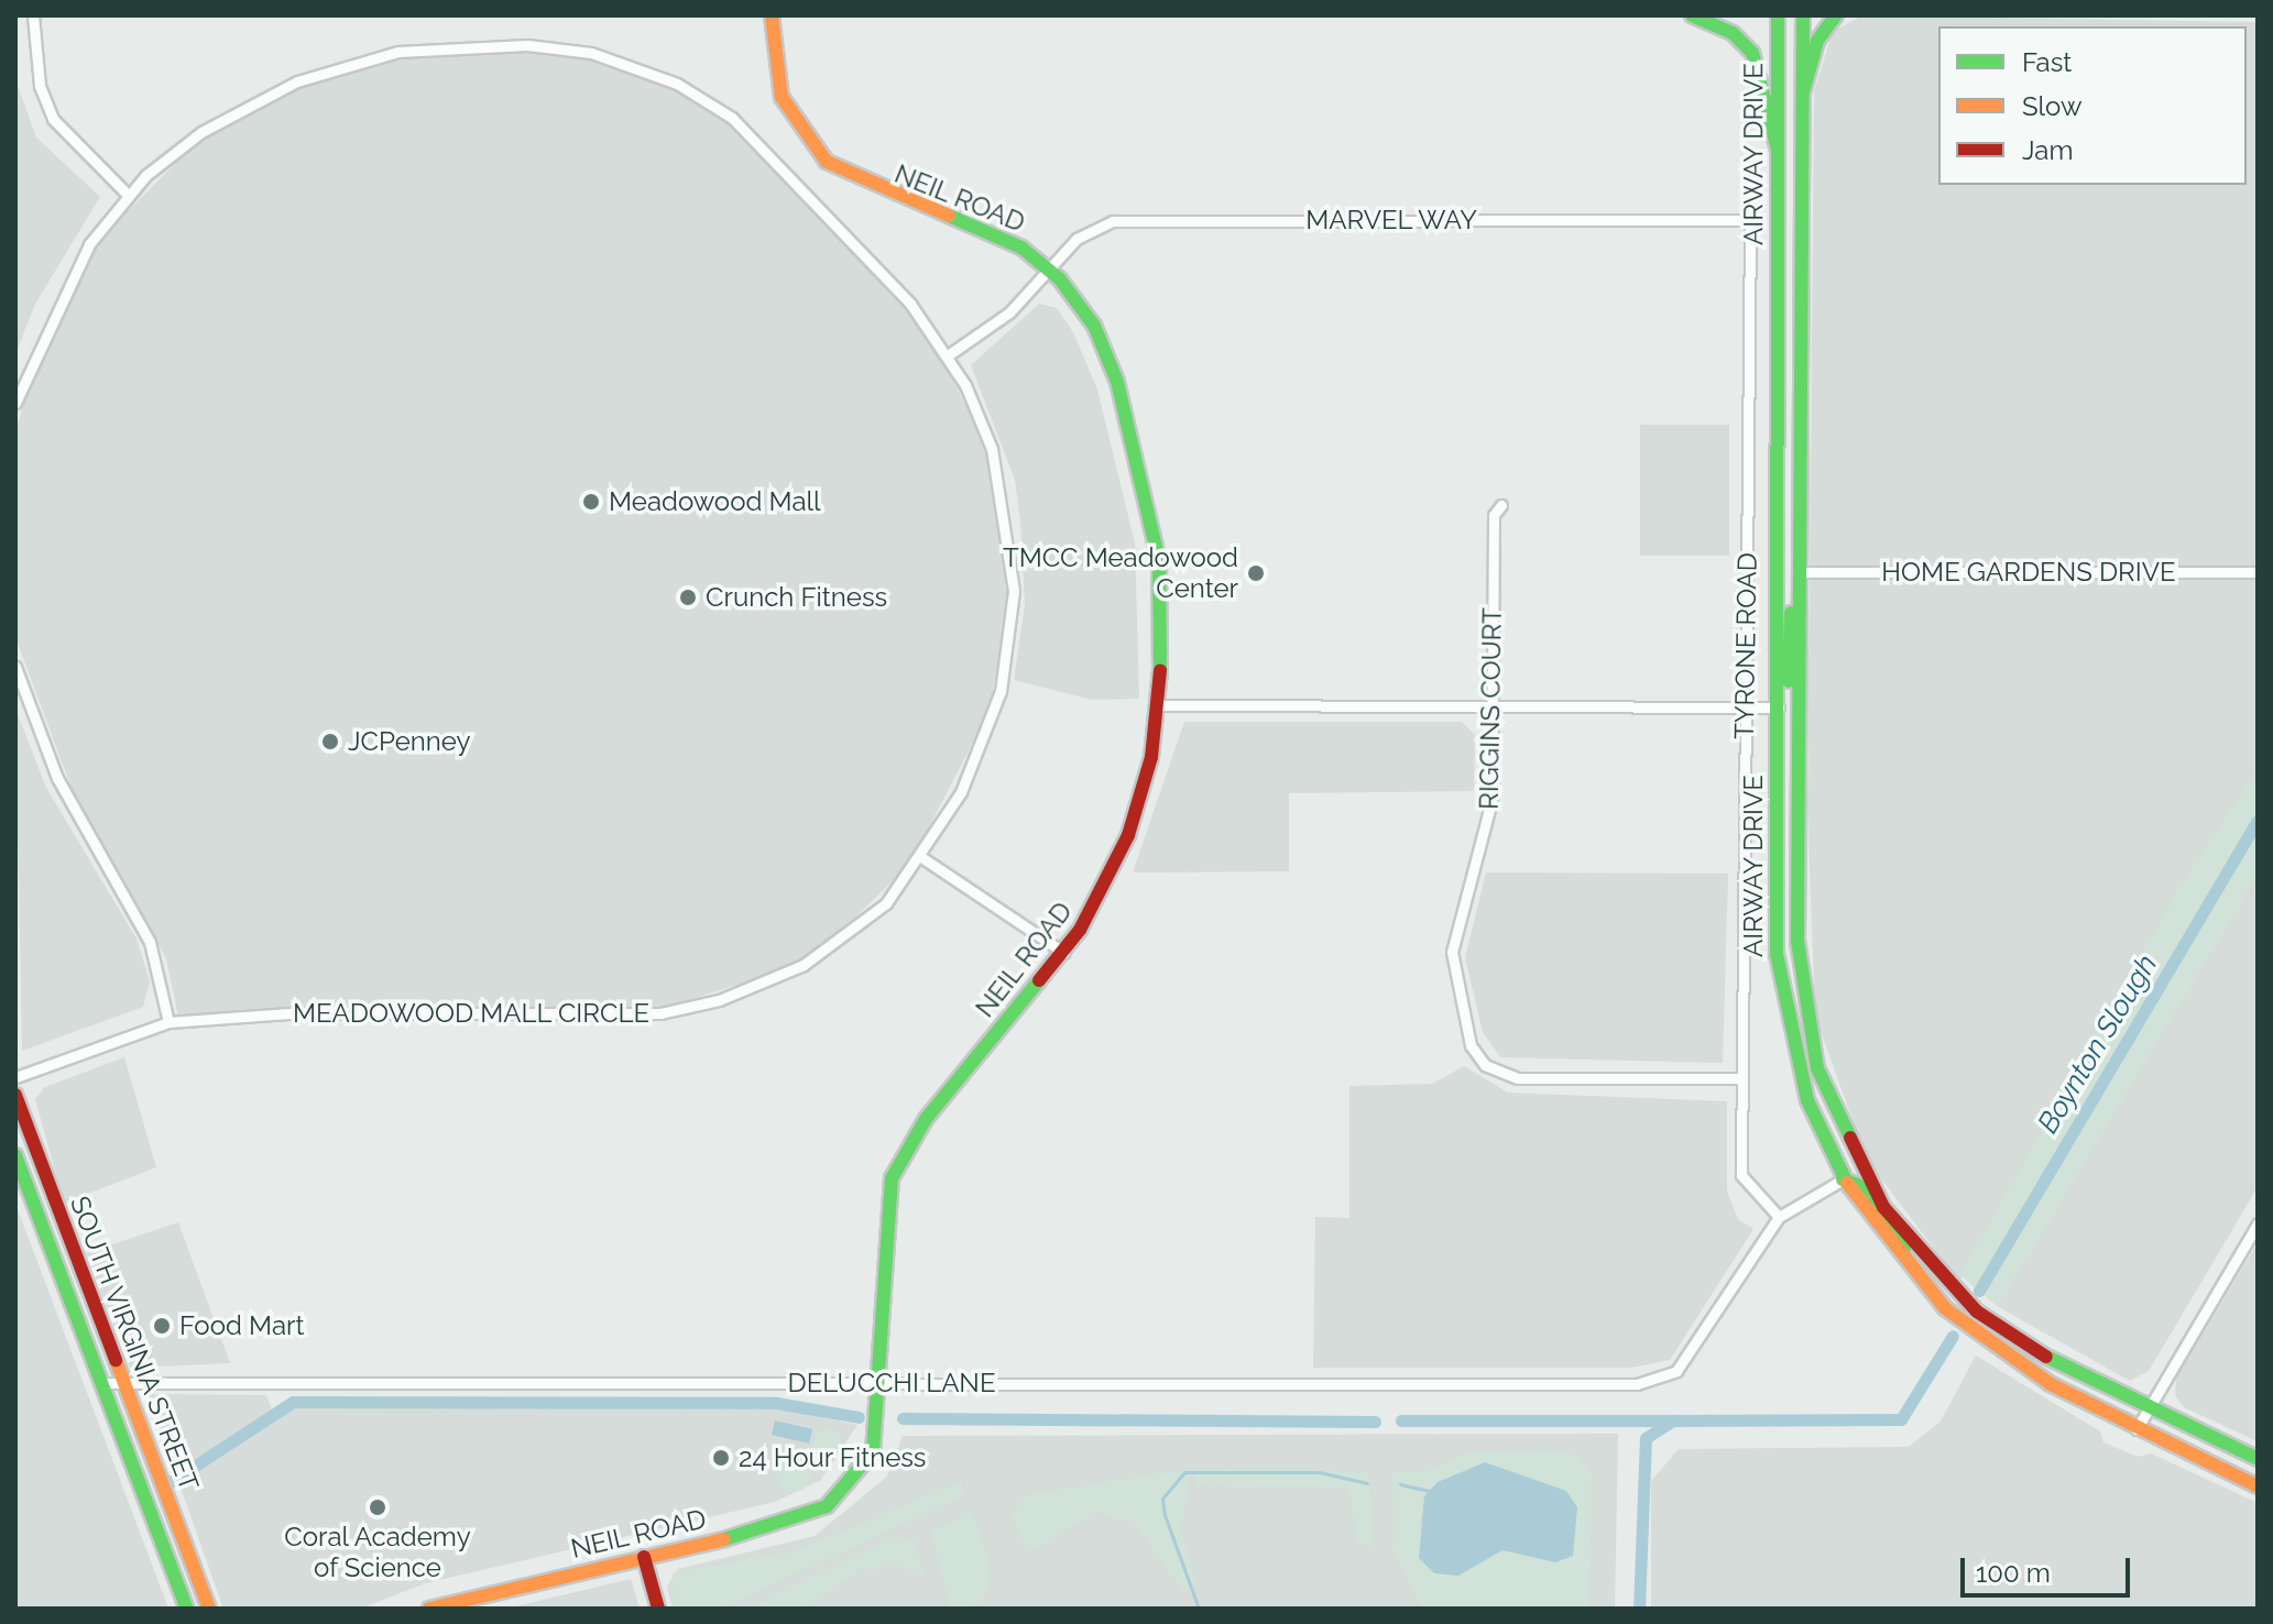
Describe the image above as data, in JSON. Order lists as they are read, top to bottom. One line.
{"streets":{"main road":["AIRWAY DRIVE","NEIL ROAD","SOUTH VIRGINIA STREET"],"street":["MARVEL WAY","HOME GARDENS DRIVE","TYRONE ROAD","RIGGINS COURT","MEADOWOOD MALL CIRCLE","DELUCCHI LANE"]},"crossings":[["AIRWAY DRIVE","HOME GARDENS DRIVE"],["NEIL ROAD","MARVEL WAY"],["NEIL ROAD","DELUCCHI LANE"],["MARVEL WAY","TYRONE ROAD"],["MARVEL WAY","MEADOWOOD MALL CIRCLE"],["TYRONE ROAD","RIGGINS COURT"],["TYRONE ROAD","DELUCCHI LANE"],["SOUTH VIRGINIA STREET","DELUCCHI LANE"]],"water":["Boynton Slough"],"places":["Meadowood Mall","TMCC Meadowood Center","Crunch Fitness","JCPenney","Food Mart","24 Hour Fitness","Coral Academy of Science"],"legend":["Fast","Slow","Jam"],"scale_bar":"100 m"}
